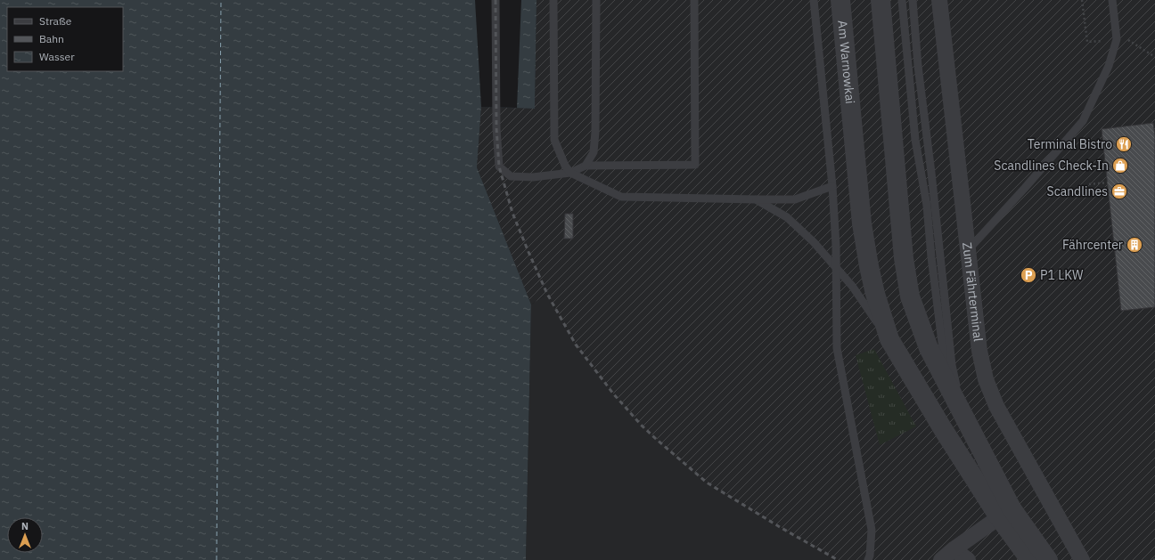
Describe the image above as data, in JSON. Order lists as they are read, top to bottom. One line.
{"streets":{"street":["Am Warnowkai","Zum Fährterminal"]},"places":{"restaurant":["Terminal Bistro"],"shop":["Scandlines Check-In"],"office":["Scandlines"],"building":["Fährcenter"],"parking":["P1 LKW"]},"legend":["Straße","Bahn","Wasser"],"north":"top"}
